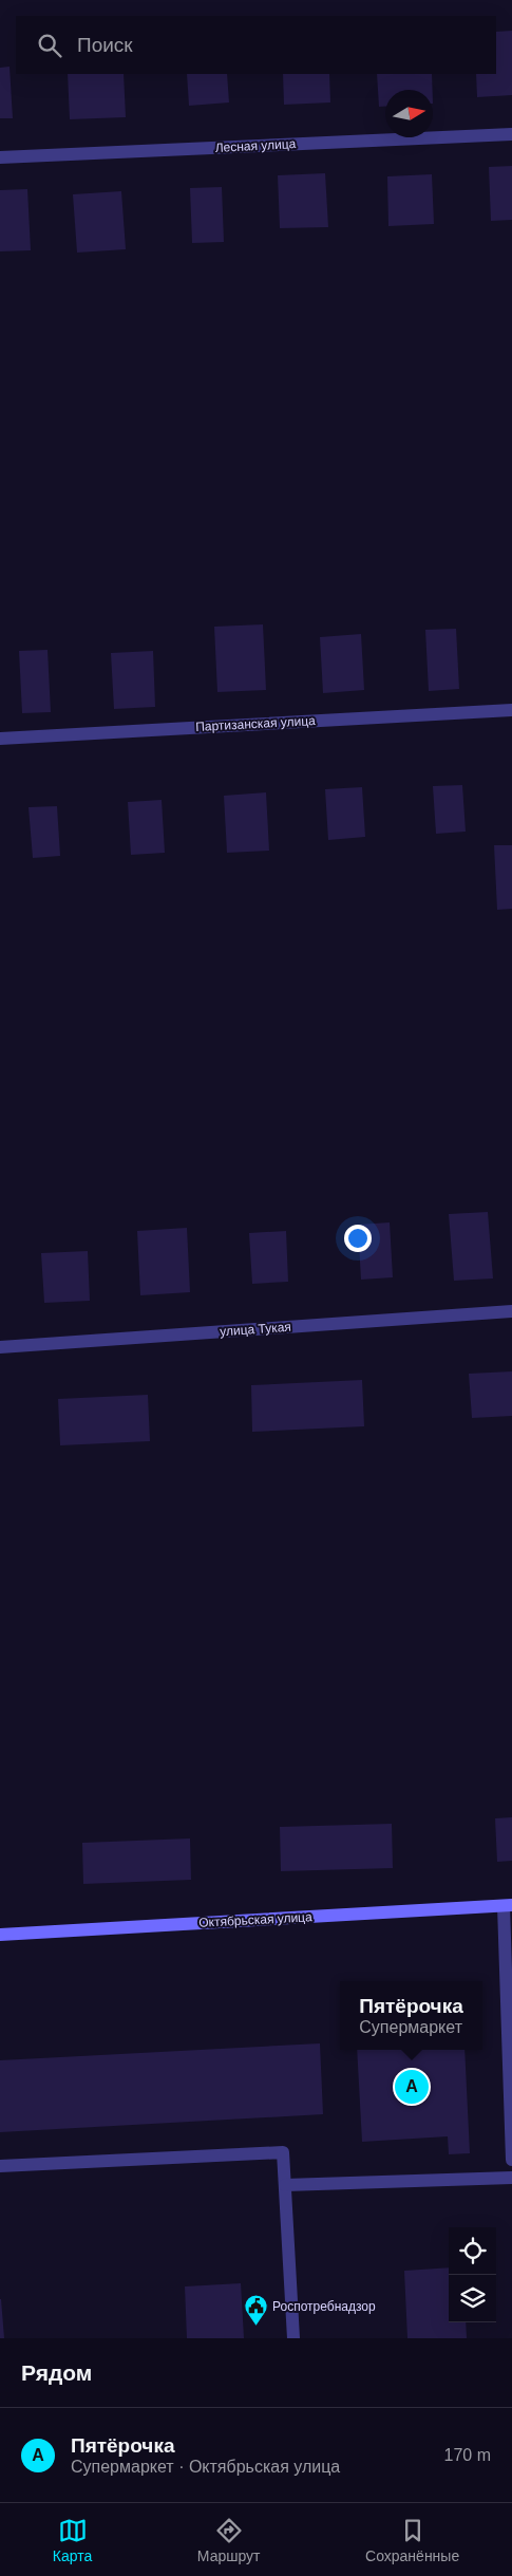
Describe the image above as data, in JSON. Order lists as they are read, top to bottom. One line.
{"streets":{"main road":["Октябрьская улица"],"street":["Лесная улица","Партизанская улица","улица Тукая"]},"places":{"public building":["Роспотребнадзор"]},"north":"right","page":{"search":"Поиск","popup":["Пятёрочка","Супермаркет"],"pins":"A","heading":"Рядом","list":[{"mark":"A","name":"Пятёрочка","note":"Супермаркет · Октябрьская улица","value":"170 m"}],"nav":["Карта","Маршрут","Сохранённые"]}}
